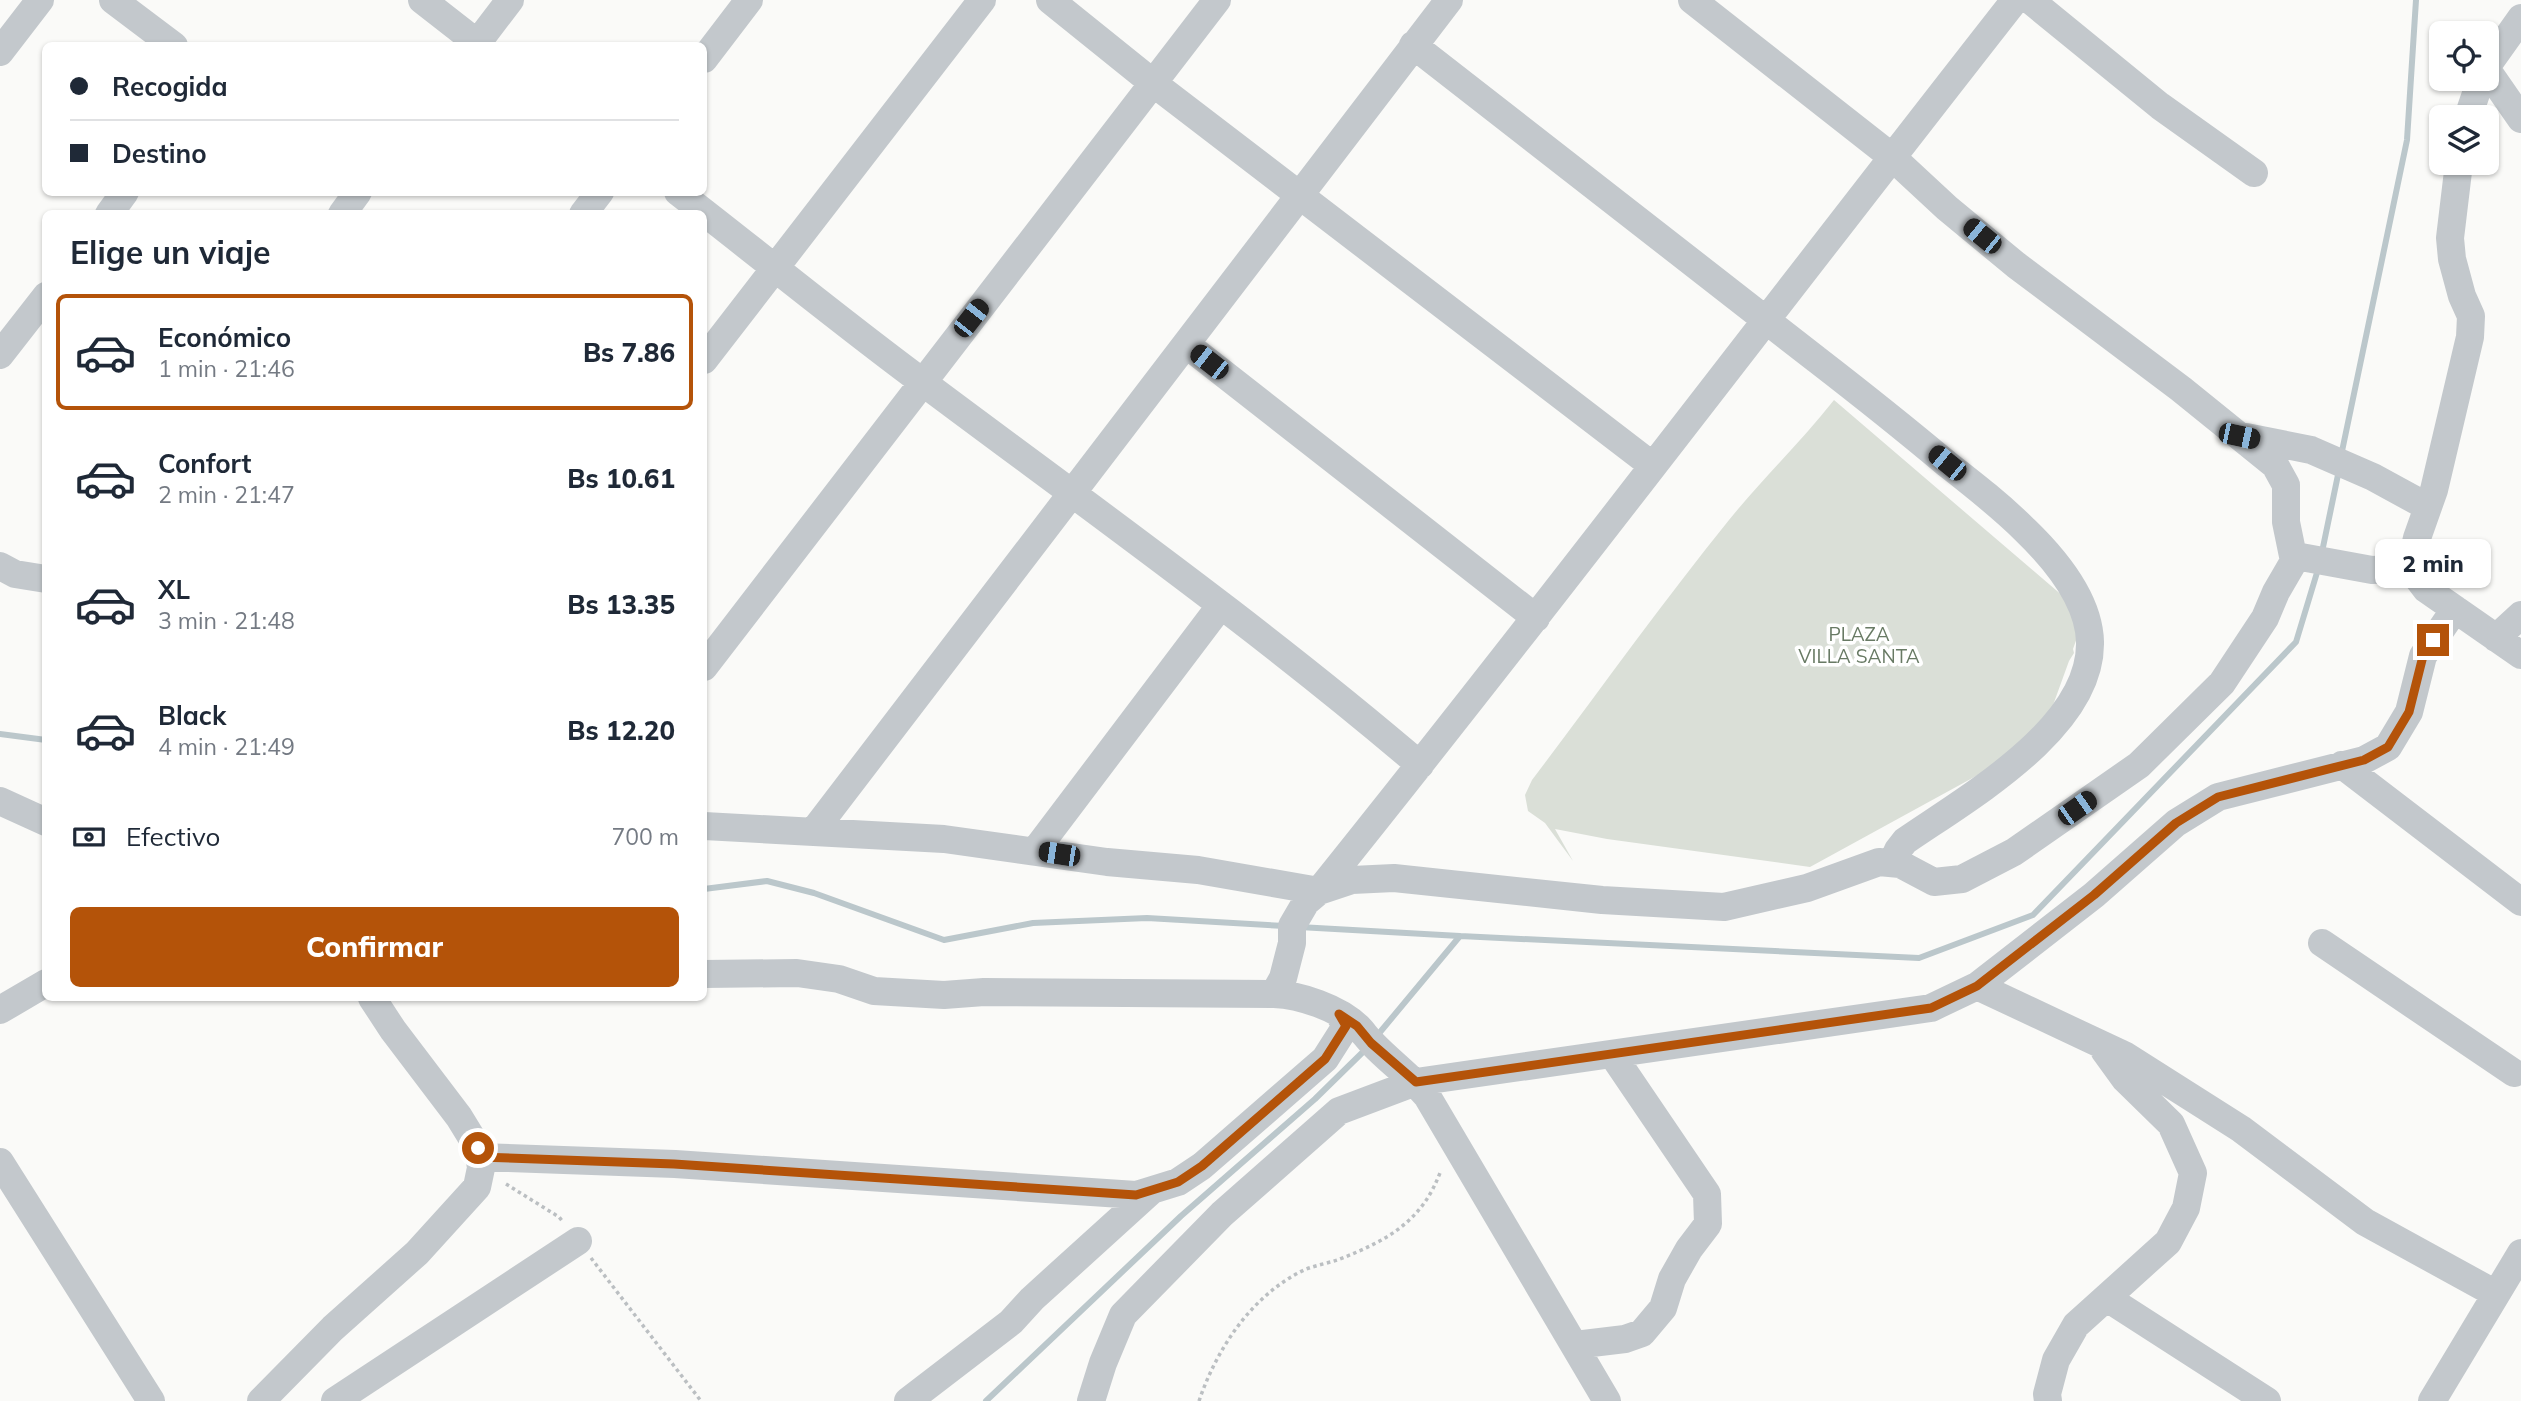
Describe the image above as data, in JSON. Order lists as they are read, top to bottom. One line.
{"parks":["PLAZA VILLA SANTA"],"page":{"banner":["Recogida","Destino"],"heading":"Elige un viaje","list":[{"name":"Económico","note":"1 min · 21:46","value":"Bs 7.86"},{"name":"Confort","note":"2 min · 21:47","value":"Bs 10.61"},{"name":"XL","note":"3 min · 21:48","value":"Bs 13.35"},{"name":"Black","note":"4 min · 21:49","value":"Bs 12.20"}],"bubble":"2 min","pay":["Efectivo","700 m"],"buttons":"Confirmar"}}
